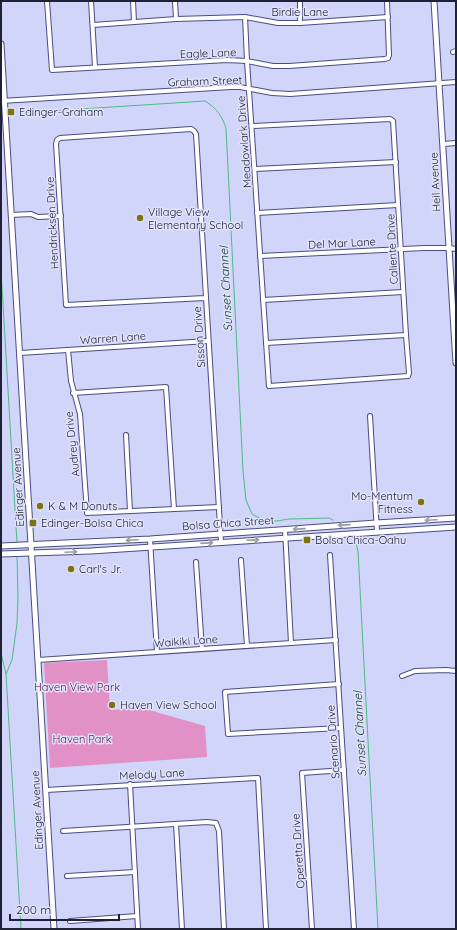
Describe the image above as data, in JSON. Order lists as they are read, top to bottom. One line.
{"streets":{"main road":["Heil Avenue","Edinger Avenue","Bolsa Chica Street"],"street":["Birdie Lane","Eagle Lane","Graham Street","Meadowlark Drive","Hendricksen Drive","Del Mar Lane","Caliente Drive","Sisson Drive","Warren Lane","Audrey Drive","Waikiki Lane","Scenario Drive","Melody Lane","Operetta Drive"]},"crossings":[["Birdie Lane","Eagle Lane"],["Birdie Lane","Meadowlark Drive"],["Eagle Lane","Meadowlark Drive"],["Graham Street","Meadowlark Drive"],["Graham Street","Heil Avenue"],["Graham Street","Edinger Avenue"],["Meadowlark Drive","Del Mar Lane"],["Meadowlark Drive","Caliente Drive"],["Heil Avenue","Del Mar Lane"],["Hendricksen Drive","Sisson Drive"],["Del Mar Lane","Caliente Drive"],["Sisson Drive","Warren Lane"],["Sisson Drive","Bolsa Chica Street"],["Warren Lane","Audrey Drive"],["Warren Lane","Edinger Avenue"],["Edinger Avenue","Bolsa Chica Street"],["Edinger Avenue","Waikiki Lane"],["Edinger Avenue","Melody Lane"],["Waikiki Lane","Scenario Drive"],["Scenario Drive","Operetta Drive"]],"water":["Sunset Channel"],"parks":["Haven View Park","Haven Park"],"places":{"transit":["Edinger-Graham","Edinger-Bolsa Chica","Bolsa Chica-Oahu"],"other":["Village View Elementary School","Mo-Mentum Fitness","K & M Donuts","Carl's Jr.","Haven View School"]},"scale_bar":"200 m"}
